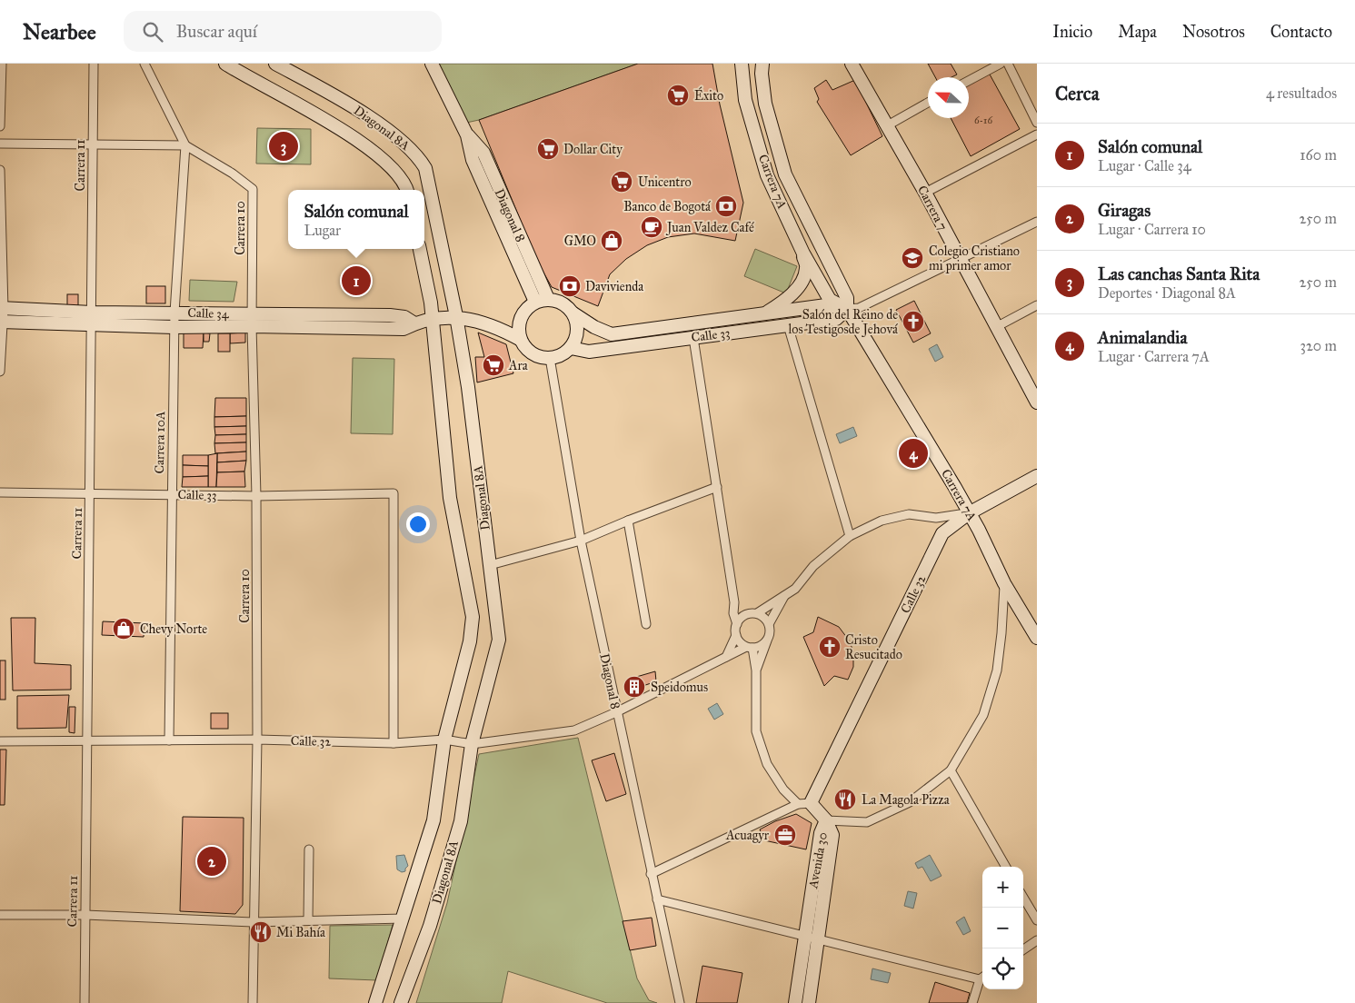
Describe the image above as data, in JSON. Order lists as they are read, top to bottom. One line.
{"streets":{"street":["Diagonal 8A","Carrera 11","Carrera 7A","Carrera 7","Diagonal 8","Carrera 10","Calle 34","Calle 33","Carrera 10A","Calle 32","Avenida 30"]},"crossings":[["Diagonal 8A","Calle 34"],["Diagonal 8A","Calle 32"],["Carrera 11","Calle 34"],["Carrera 11","Calle 33"],["Carrera 11","Calle 32"],["Carrera 7A","Calle 33"],["Carrera 7A","Calle 32"],["Carrera 7","Calle 33"],["Diagonal 8","Calle 34"],["Diagonal 8","Calle 33"],["Diagonal 8","Calle 32"],["Carrera 10","Calle 34"],["Carrera 10","Calle 33"],["Carrera 10","Carrera 10A"],["Carrera 10","Calle 32"],["Calle 34","Calle 33"],["Calle 34","Carrera 10A"],["Calle 33","Carrera 10A"],["Calle 33","Calle 32"],["Carrera 10A","Calle 32"]],"places":{"supermarket":["Éxito","Dollar City","Unicentro","Ara"],"bank":["Banco de Bogotá","Davivienda"],"cafe":["Juan Valdez Café"],"shop":["GMO","Chevy Norte"],"school or university":["Colegio Cristiano mi primer amor"],"church":["Salón del Reino de los Testigosde Jehová","Cristo Resucitado"],"building":["Speidomus"],"restaurant":["La Magola Pizza","Mi Bahía"],"office":["Acuagyr"]},"house_numbers":["6-16"],"north":"left","page":{"header":"Nearbee","search":"Buscar aquí","nav":["Inicio","Mapa","Nosotros","Contacto"],"heading":["Cerca","4 resultados"],"list":[{"mark":"1","name":"Salón comunal","note":"Lugar · Calle 34","value":"160 m"},{"mark":"2","name":"Giragas","note":"Lugar · Carrera 10","value":"250 m"},{"mark":"3","name":"Las canchas Santa Rita","note":"Deportes · Diagonal 8A","value":"250 m"},{"mark":"4","name":"Animalandia","note":"Lugar · Carrera 7A","value":"320 m"}],"pins":["3","1","4","2"],"popup":["Salón comunal","Lugar"],"map_buttons":["+","−"]}}
